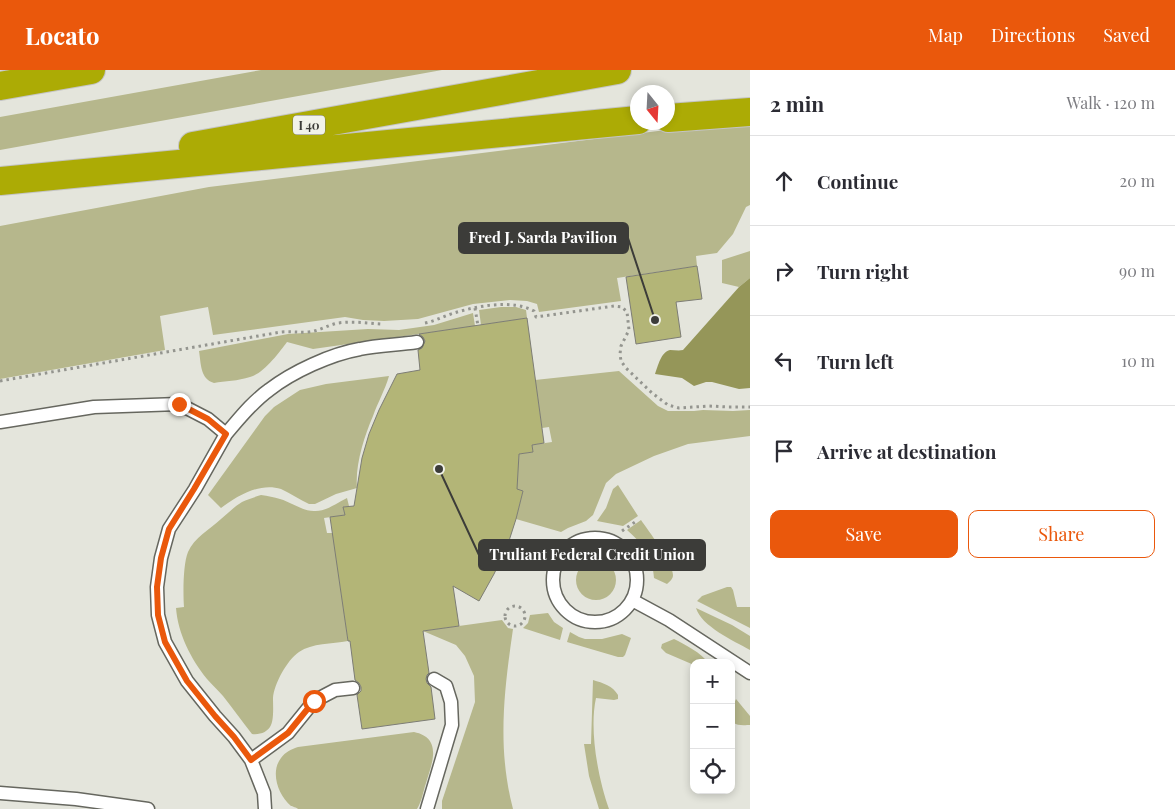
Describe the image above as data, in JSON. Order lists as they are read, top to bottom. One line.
{"streets":{"highway":["I 40"]},"places":["Fred J. Sarda Pavilion","Truliant Federal Credit Union"],"north":"bottom","page":{"header":"Locato","nav":["Map","Directions","Saved"],"heading":["2 min","Walk · 120 m"],"list":[["Continue","20 m"],["Turn right","90 m"],["Turn left","10 m"],"Arrive at destination"],"buttons":["Save","Share"],"map_buttons":["+","−"]}}
